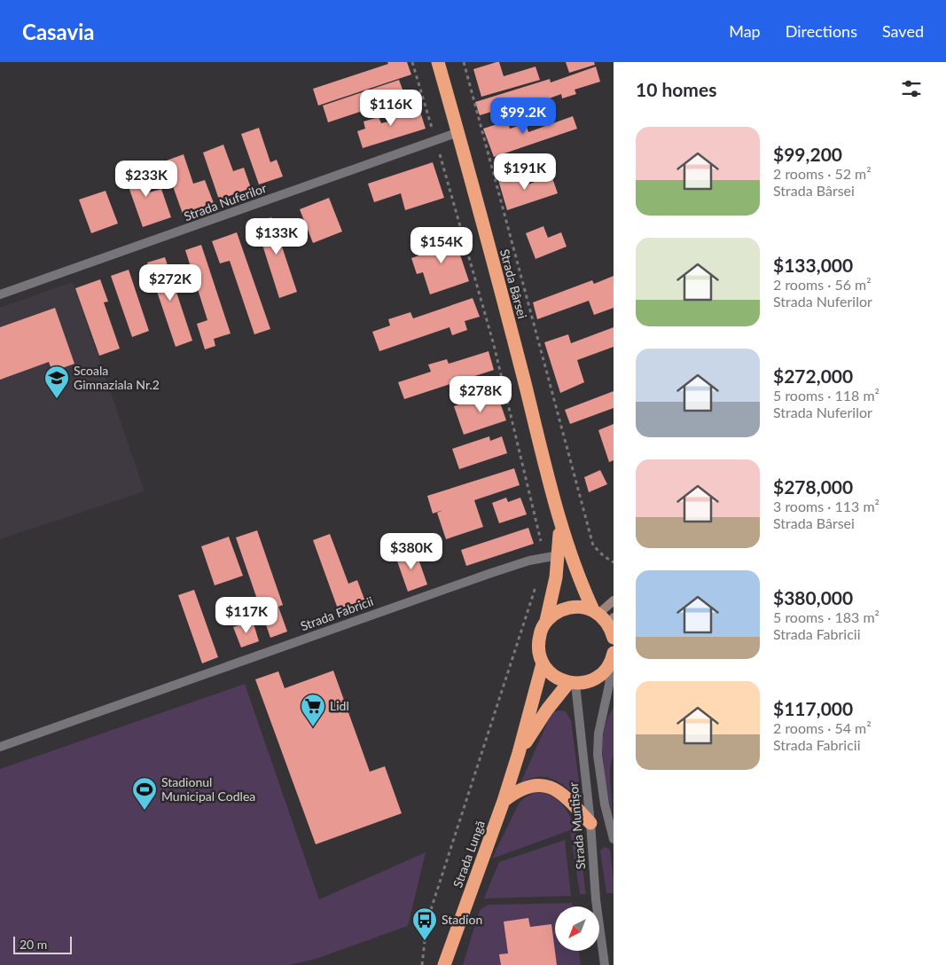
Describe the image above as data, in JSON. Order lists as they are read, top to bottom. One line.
{"streets":{"highway":["Strada Bârsei","Strada Lungă"],"street":["Strada Nuferilor","Strada Fabricii","Strada Muntișor"]},"crossings":[["Strada Nuferilor","Strada Bârsei"],["Strada Bârsei","Strada Fabricii"]],"places":{"school or university":["Scoala Gimnaziala Nr.2"],"supermarket":["Lidl"],"sports":["Stadionul Municipal Codlea"],"bus stop":["Stadion"]},"scale_bar":"20 m","north":"bottom left","page":{"header":"Casavia","nav":["Map","Directions","Saved"],"heading":"10 homes","price":["$116K","$99.2K","$191K","$233K","$133K","$154K","$272K","$278K","$380K","$117K"],"list":[{"name":"$99,200","note":"2 rooms · 52 m² · Strada Bârsei"},{"name":"$133,000","note":"2 rooms · 56 m² · Strada Nuferilor"},{"name":"$272,000","note":"5 rooms · 118 m² · Strada Nuferilor"},{"name":"$278,000","note":"3 rooms · 113 m² · Strada Bârsei"},{"name":"$380,000","note":"5 rooms · 183 m² · Strada Fabricii"},{"name":"$117,000","note":"2 rooms · 54 m² · Strada Fabricii"}],"scale":"20 m"}}
